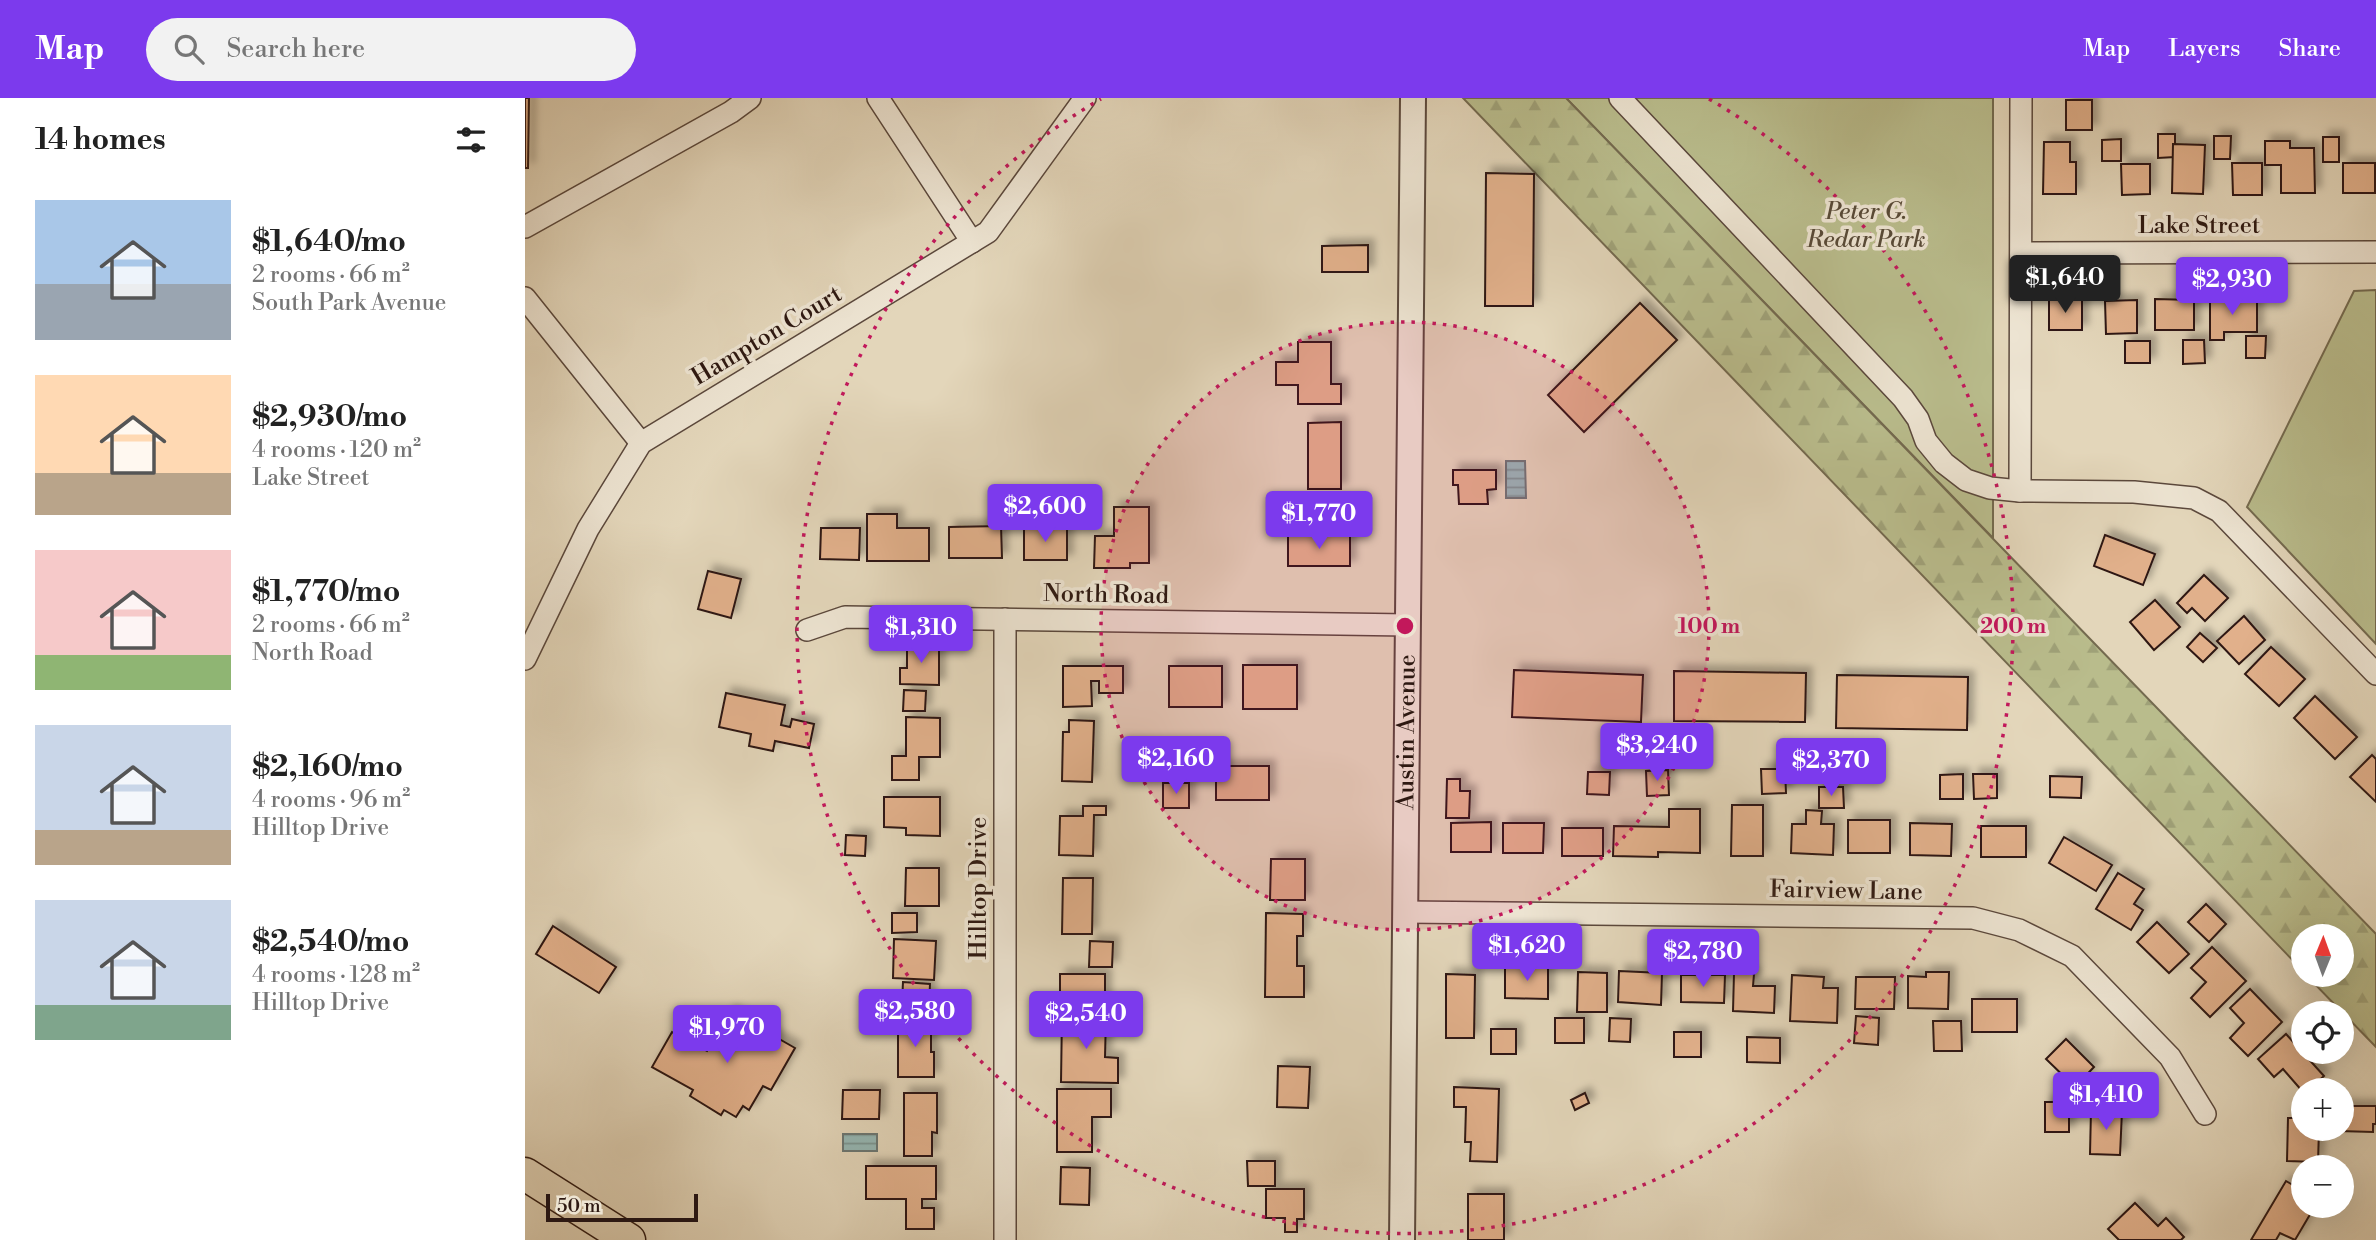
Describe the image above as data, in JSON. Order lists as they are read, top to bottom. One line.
{"streets":{"street":["Lake Street","Hampton Court","North Road","Austin Avenue","Hilltop Drive","Fairview Lane"]},"crossings":[["North Road","Austin Avenue"],["North Road","Hilltop Drive"],["Austin Avenue","Fairview Lane"]],"parks":["Peter G. Redar Park"],"scale_bar":"50 m","north":"top","page":{"header":"Map","search":"Search here","nav":["Map","Layers","Share"],"heading":"14 homes","list":[{"name":"$1,640/mo","note":"2 rooms · 66 m² · South Park Avenue"},{"name":"$2,930/mo","note":"4 rooms · 120 m² · Lake Street"},{"name":"$1,770/mo","note":"2 rooms · 66 m² · North Road"},{"name":"$2,160/mo","note":"4 rooms · 96 m² · Hilltop Drive"},{"name":"$2,540/mo","note":"4 rooms · 128 m² · Hilltop Drive"}],"price":["$1,640","$2,930","$2,600","$1,770","$1,310","$3,240","$2,160","$2,370","$1,620","$2,780","$2,580","$2,540","$1,970","$1,410"],"map_buttons":["+","−"],"scale":"50 m"},"rings":["100 m","200 m"]}
